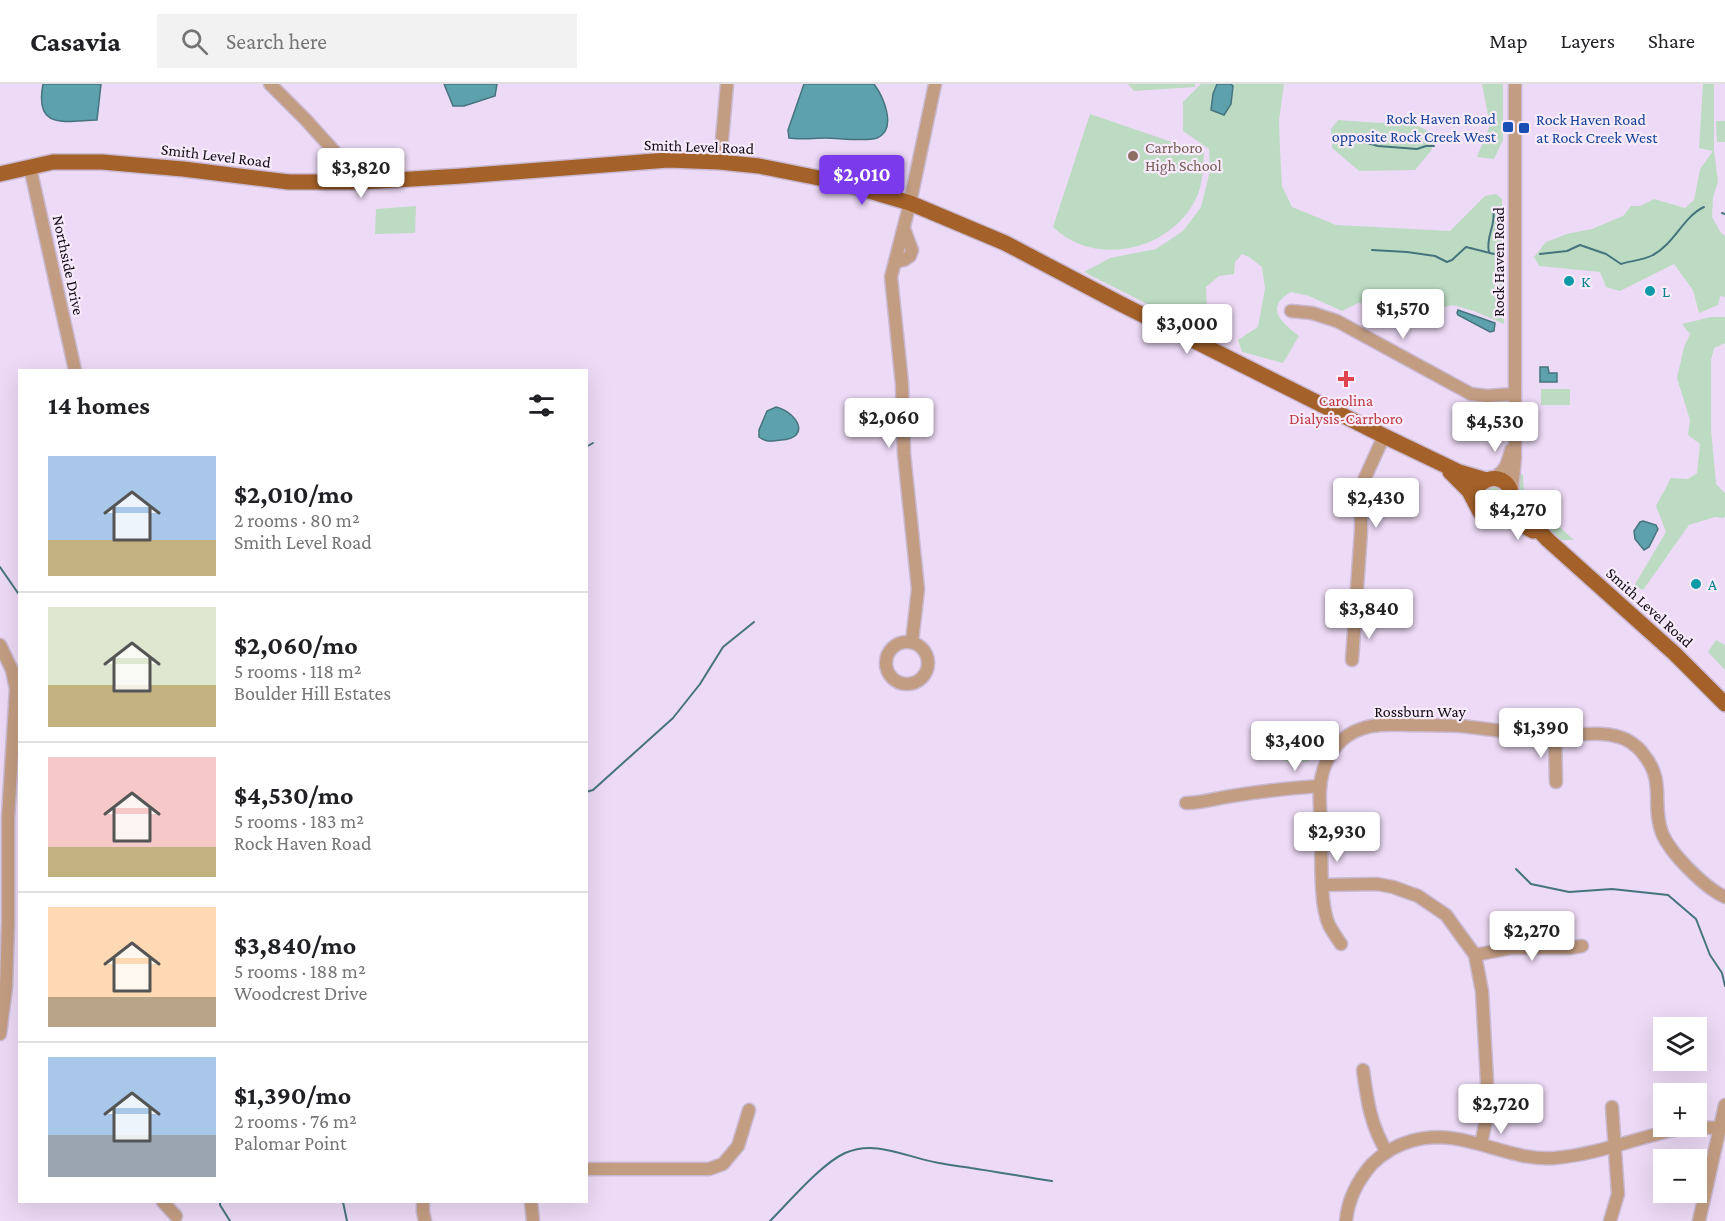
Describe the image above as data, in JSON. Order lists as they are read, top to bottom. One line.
{"streets":{"main road":["Smith Level Road"],"street":["Rock Haven Road","Northside Drive","Rossburn Way"]},"crossings":[["Smith Level Road","Rock Haven Road"],["Smith Level Road","Northside Drive"]],"places":{"transit":["Rock Haven Road opposite Rock Creek West","Rock Haven Road at Rock Creek West"],"other":["Carrboro High School","K","L","A"],"health":["Carolina Dialysis-Carrboro"]},"page":{"header":"Casavia","search":"Search here","nav":["Map","Layers","Share"],"price":["$3,820","$2,010","$1,570","$3,000","$2,060","$4,530","$2,430","$4,270","$3,840","$1,390","$3,400","$2,930","$2,270","$2,720"],"heading":"14 homes","list":[{"name":"$2,010/mo","note":"2 rooms · 80 m² · Smith Level Road"},{"name":"$2,060/mo","note":"5 rooms · 118 m² · Boulder Hill Estates"},{"name":"$4,530/mo","note":"5 rooms · 183 m² · Rock Haven Road"},{"name":"$3,840/mo","note":"5 rooms · 188 m² · Woodcrest Drive"},{"name":"$1,390/mo","note":"2 rooms · 76 m² · Palomar Point"}],"map_buttons":["+","−"]}}
